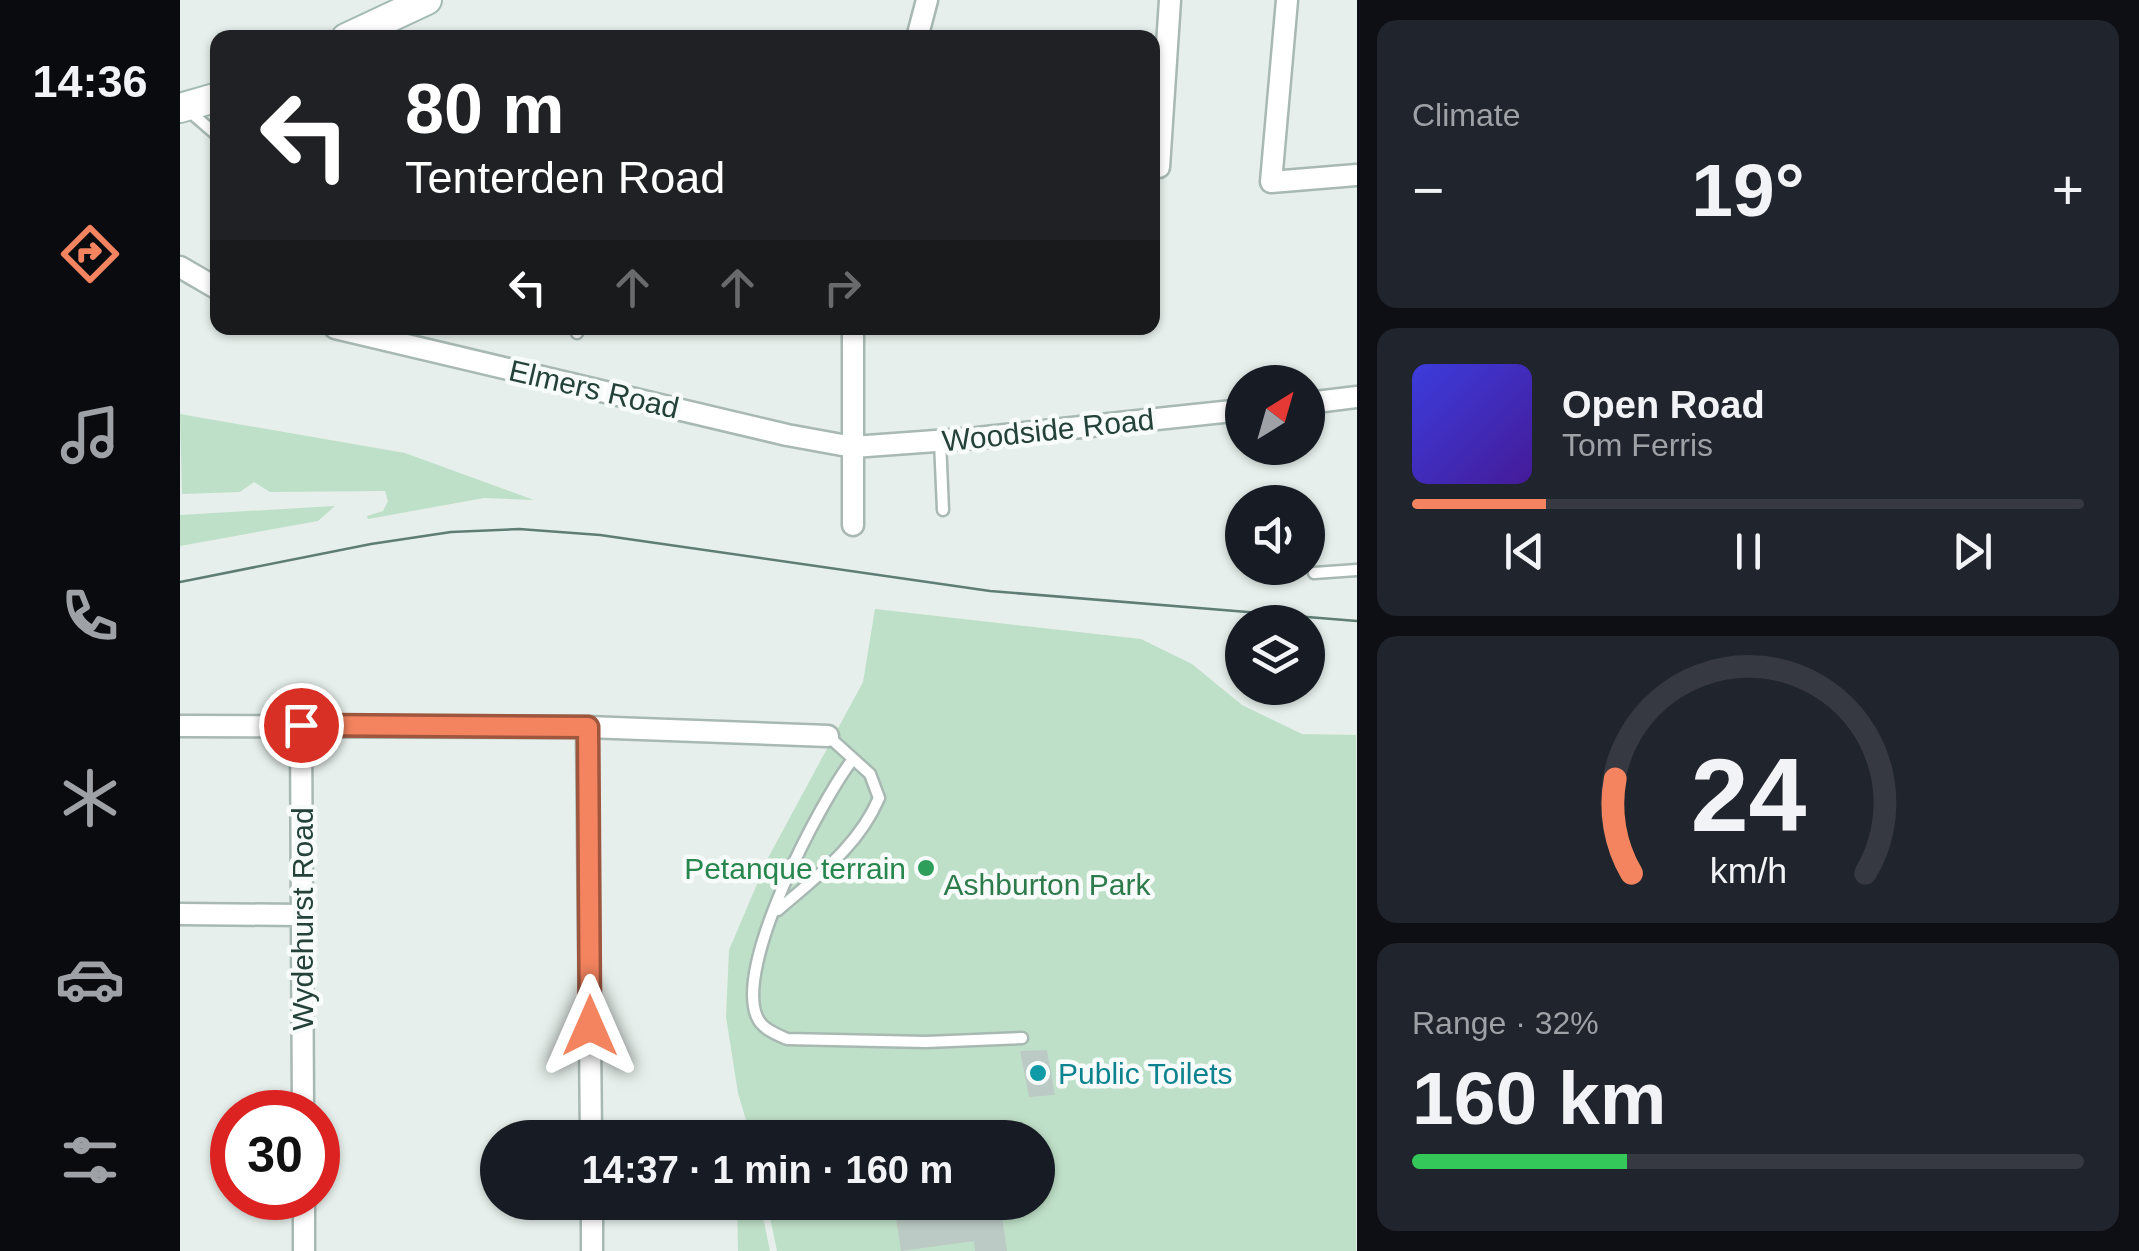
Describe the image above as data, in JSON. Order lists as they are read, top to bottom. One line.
{"streets":{"street":["Elmers Road","Woodside Road","Wydehurst Road"]},"crossings":[["Elmers Road","Woodside Road"]],"parks":["Ashburton Park"],"places":["Petanque terrain","Public Toilets"],"north":"top right","page":{"tabs":"14:36","tile":["Climate",["Range · 32%","160 km"]],"turn":["80 m","Tenterden Road"],"heat":["−","19°","+"],"song":["Open Road","Tom Ferris"],"limit":"30","trip":"14:37 · 1 min · 160 m","gauge":["24","km/h"]}}
